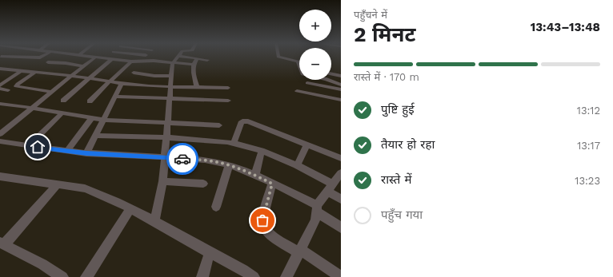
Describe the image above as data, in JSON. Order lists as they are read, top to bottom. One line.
{"page":{"heading":["2 मिनट","पहुँचने में","13:43–13:48"],"map_buttons":["+","−"],"bar":"रास्ते में · 170 m","list":[["पुष्टि हुई","13:12"],["तैयार हो रहा","13:17"],["रास्ते में","13:23"],"पहुँच गया"]}}
